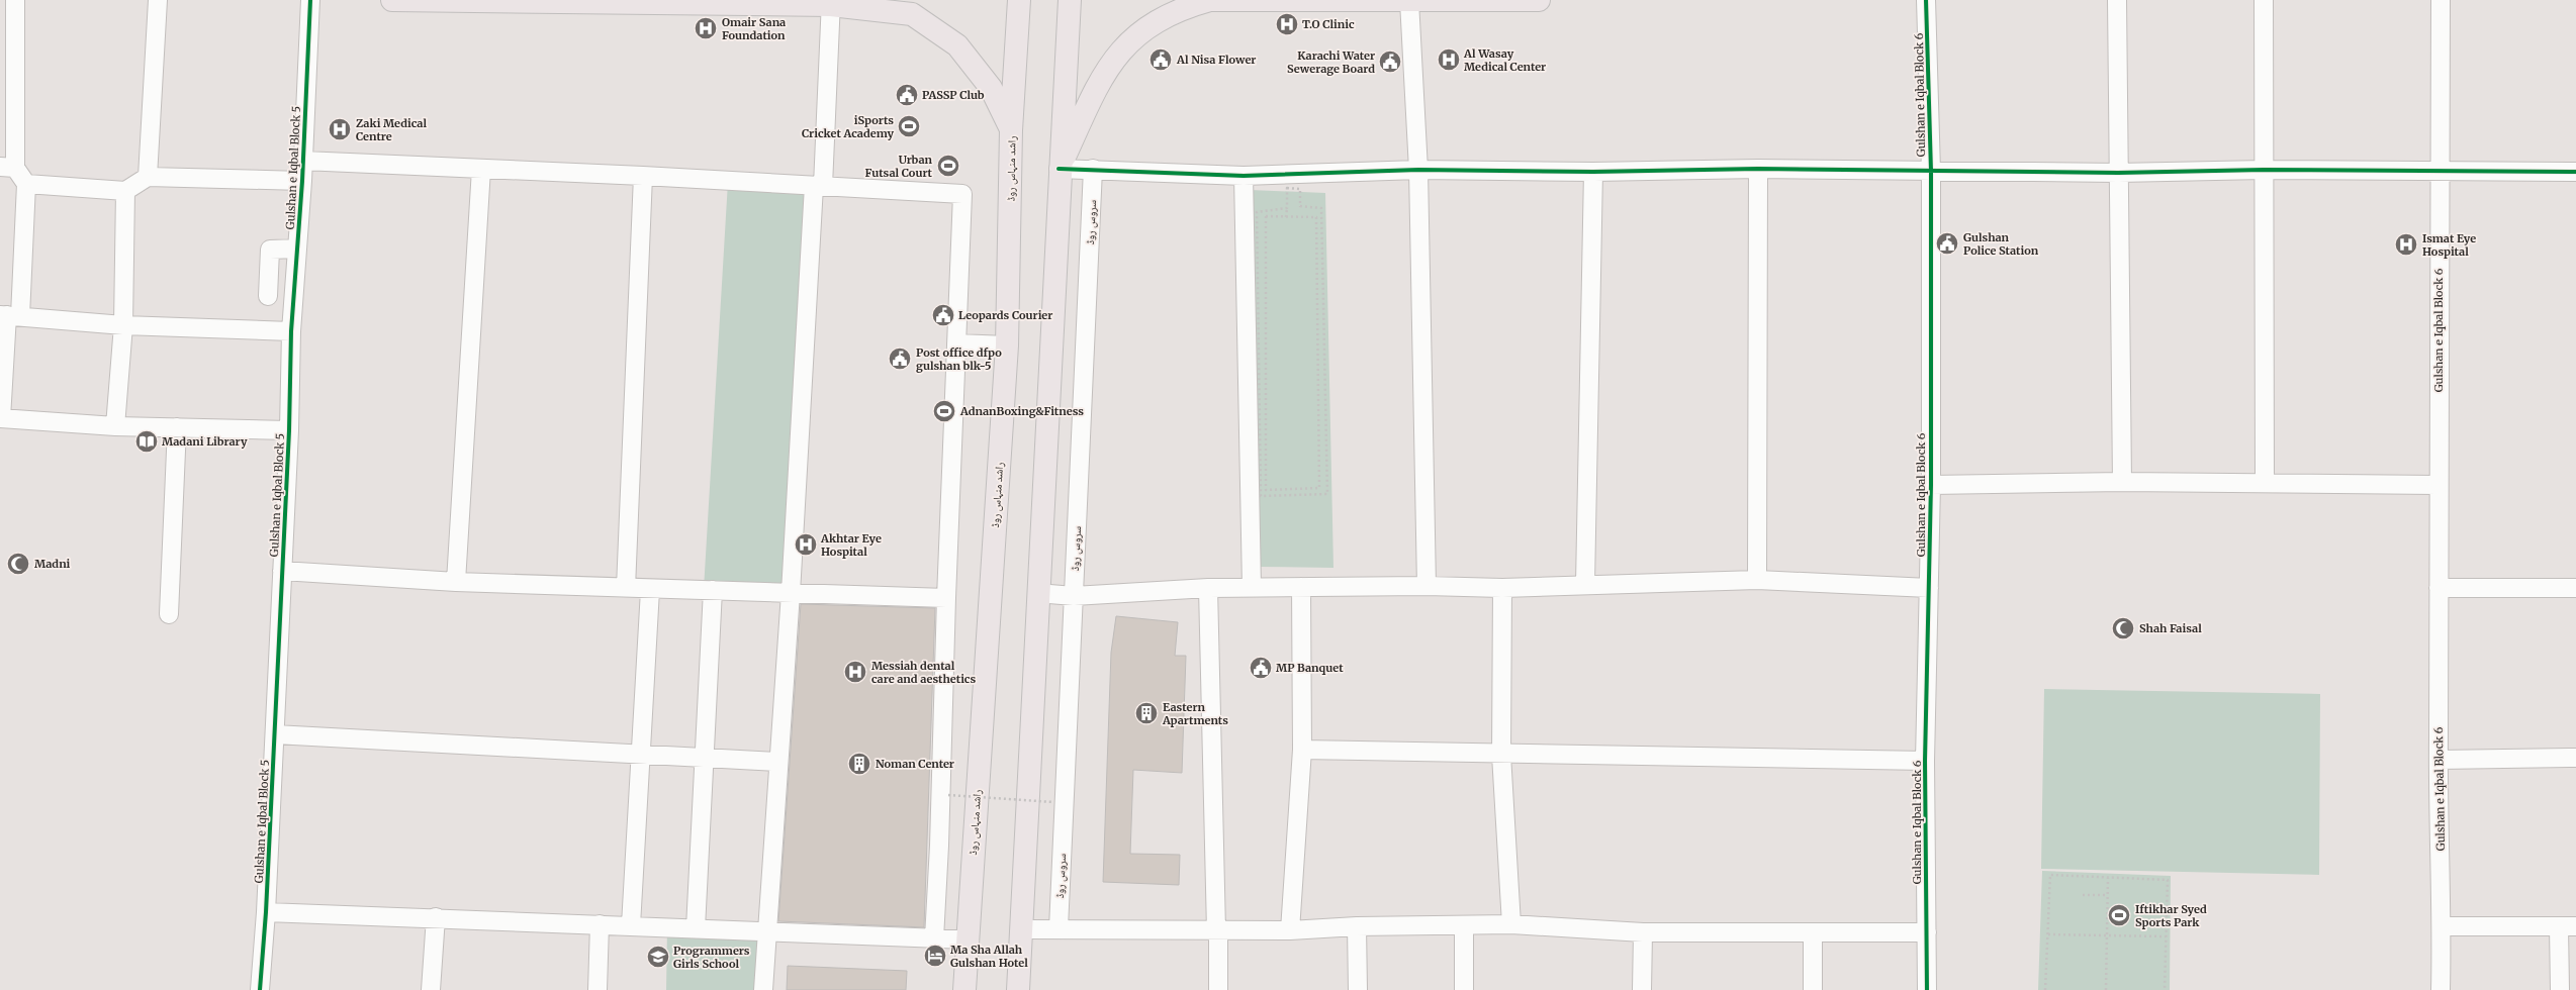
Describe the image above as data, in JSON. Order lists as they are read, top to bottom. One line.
{"streets":{"main road":["راشد منہاس روڈ"],"street":["Gulshan e Iqbal Block 6","Gulshan e Iqbal Block 5","سروس روڈ"]},"places":{"hospital":["T.O Clinic","Omair Sana Foundation","Al Wasay Medical Center","Zaki Medical Centre","Ismat Eye Hospital","Akhtar Eye Hospital","Messiah dental care and aesthetics"],"public building":["Al Nisa Flower","Karachi Water Sewerage Board","PASSP Club","Gulshan Police Station","Leopards Courier","Post office dfpo gulshan blk-5","MP Banquet"],"sports":["iSports Cricket Academy","Urban Futsal Court","AdnanBoxing&Fitness","Iftikhar Syed Sports Park"],"library":["Madani Library"],"mosque":["Madni","Shah Faisal"],"building":["Eastern Apartments","Noman Center"],"hotel":["Ma Sha Allah Gulshan Hotel"],"school or university":["Programmers Girls School"]}}
